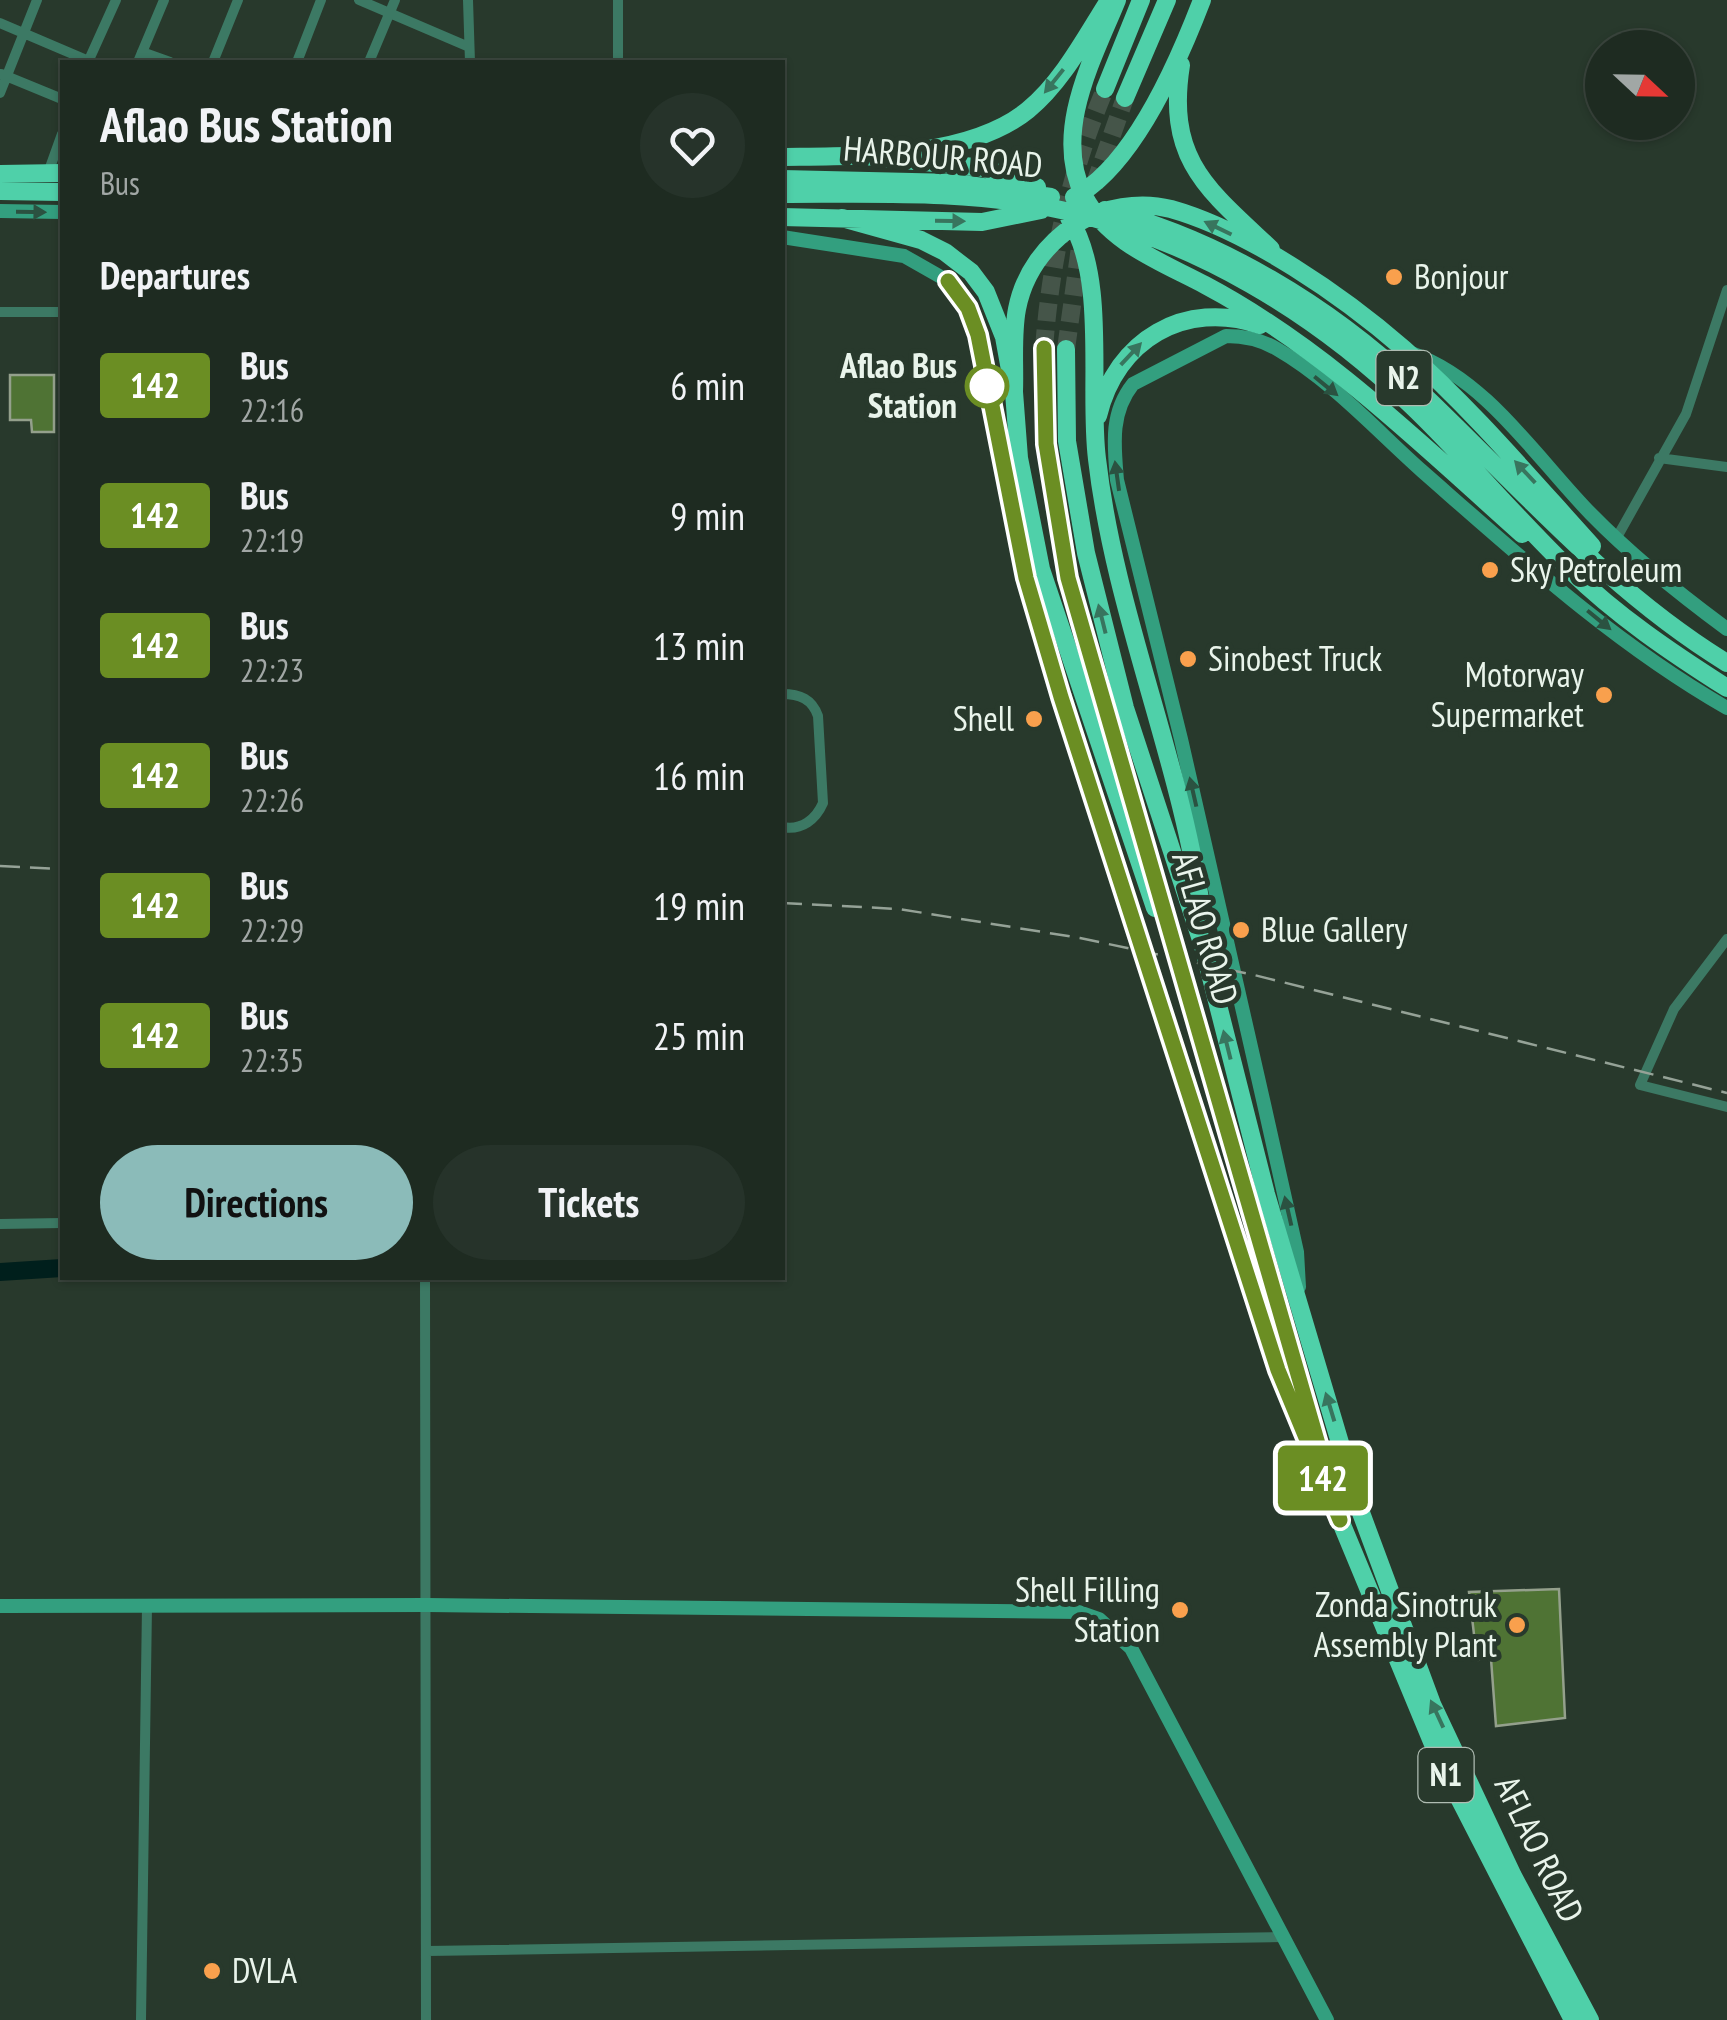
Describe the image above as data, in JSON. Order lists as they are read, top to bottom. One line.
{"streets":{"highway":["HARBOUR ROAD","N2","AFLAO ROAD","N1"]},"crossings":[["HARBOUR ROAD","N2"]],"places":["Bonjour","Aflao Bus Station","Sky Petroleum","Sinobest Truck","Motorway Supermarket","Shell","Blue Gallery","Shell Filling Station","Zonda Sinotruk Assembly Plant","DVLA"],"lines":["bus line 142"],"north":"right","page":{"on_map":"142","heading":[["Aflao Bus Station","Bus"],"Departures"],"list":[{"mark":"142","name":"Bus","note":"22:16","value":"6 min"},{"mark":"142","name":"Bus","note":"22:19","value":"9 min"},{"mark":"142","name":"Bus","note":"22:23","value":"13 min"},{"mark":"142","name":"Bus","note":"22:26","value":"16 min"},{"mark":"142","name":"Bus","note":"22:29","value":"19 min"},{"mark":"142","name":"Bus","note":"22:35","value":"25 min"}],"buttons":["Directions","Tickets"]}}
